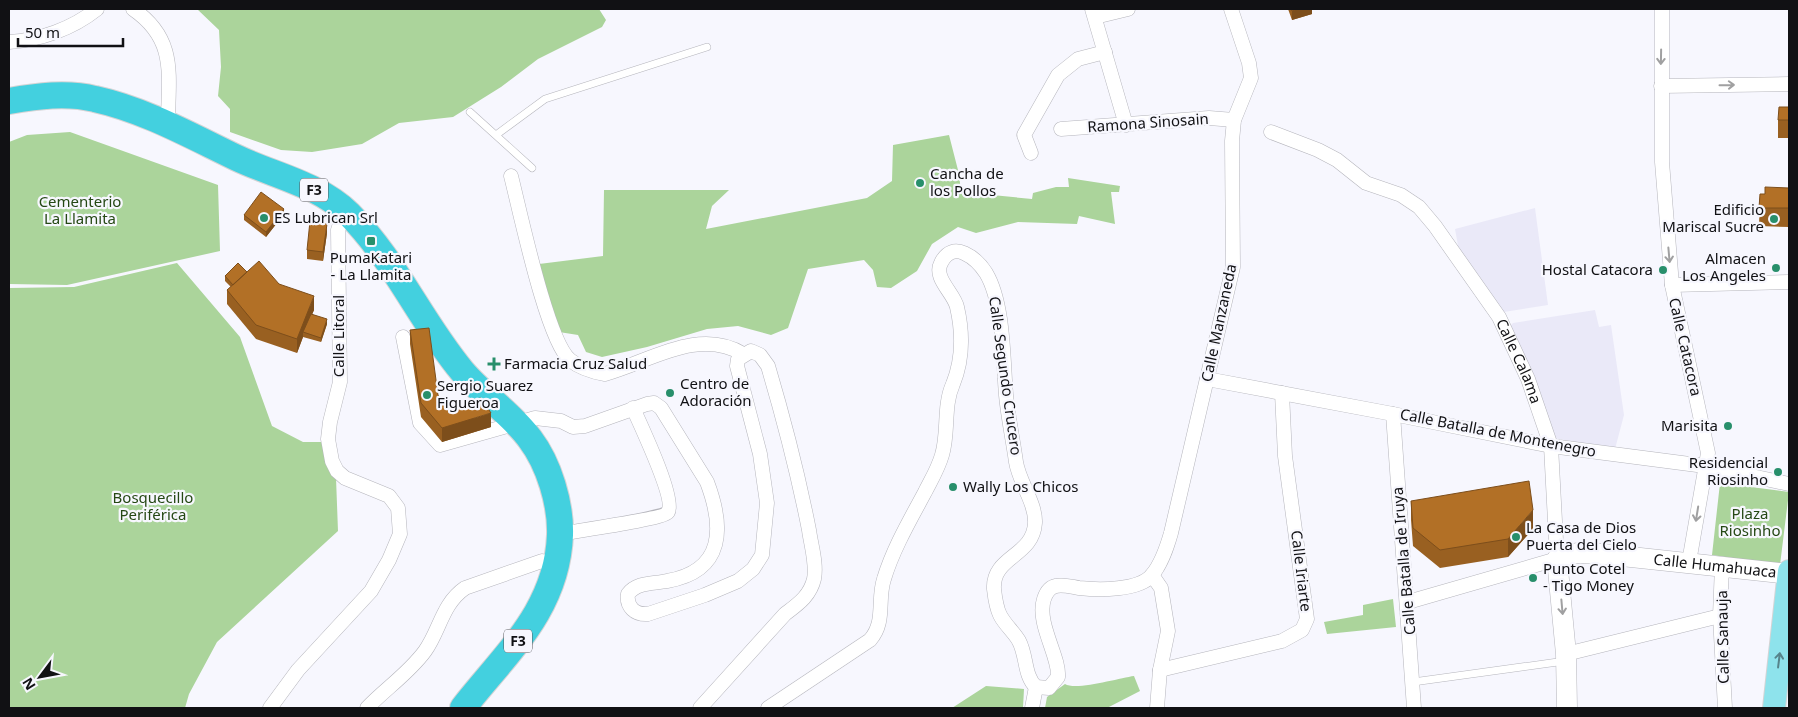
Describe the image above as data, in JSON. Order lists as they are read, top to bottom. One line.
{"streets":{"highway":["F3"],"main road":["Calle Calama","Calle Humahuaca"],"street":["Ramona Sinosain","Calle Manzaneda","Calle Litoral","Calle Catacora","Calle Segundo Crucero","Calle Batalla de Montenegro","Calle Batalla de Iruya","Calle Iriarte","Calle Sanauja"]},"crossings":[["Ramona Sinosain","Calle Manzaneda"],["F3","Calle Litoral"],["Calle Manzaneda","Calle Batalla de Montenegro"],["Calle Catacora","Calle Batalla de Montenegro"],["Calle Catacora","Calle Humahuaca"],["Calle Calama","Calle Batalla de Montenegro"],["Calle Calama","Calle Humahuaca"],["Calle Batalla de Montenegro","Calle Batalla de Iruya"],["Calle Batalla de Montenegro","Calle Iriarte"],["Calle Batalla de Iruya","Calle Humahuaca"],["Calle Humahuaca","Calle Sanauja"]],"one_way":["Calle Catacora"],"parks":["Cementerio La Llamita","Bosquecillo Periférica","Plaza Riosinho"],"places":{"other":["Cancha de los Pollos","ES Lubrican Srl","Edificio Mariscal Sucre","Almacen Los Angeles","Hostal Catacora","Centro de Adoración","Sergio Suarez Figueroa","Marisita","Residencial Riosinho","Wally Los Chicos","La Casa de Dios Puerta del Cielo","Punto Cotel - Tigo Money"],"transit":["PumaKatari - La Llamita"],"health":["Farmacia Cruz Salud"]},"scale_bar":"50 m","north":"bottom left"}
